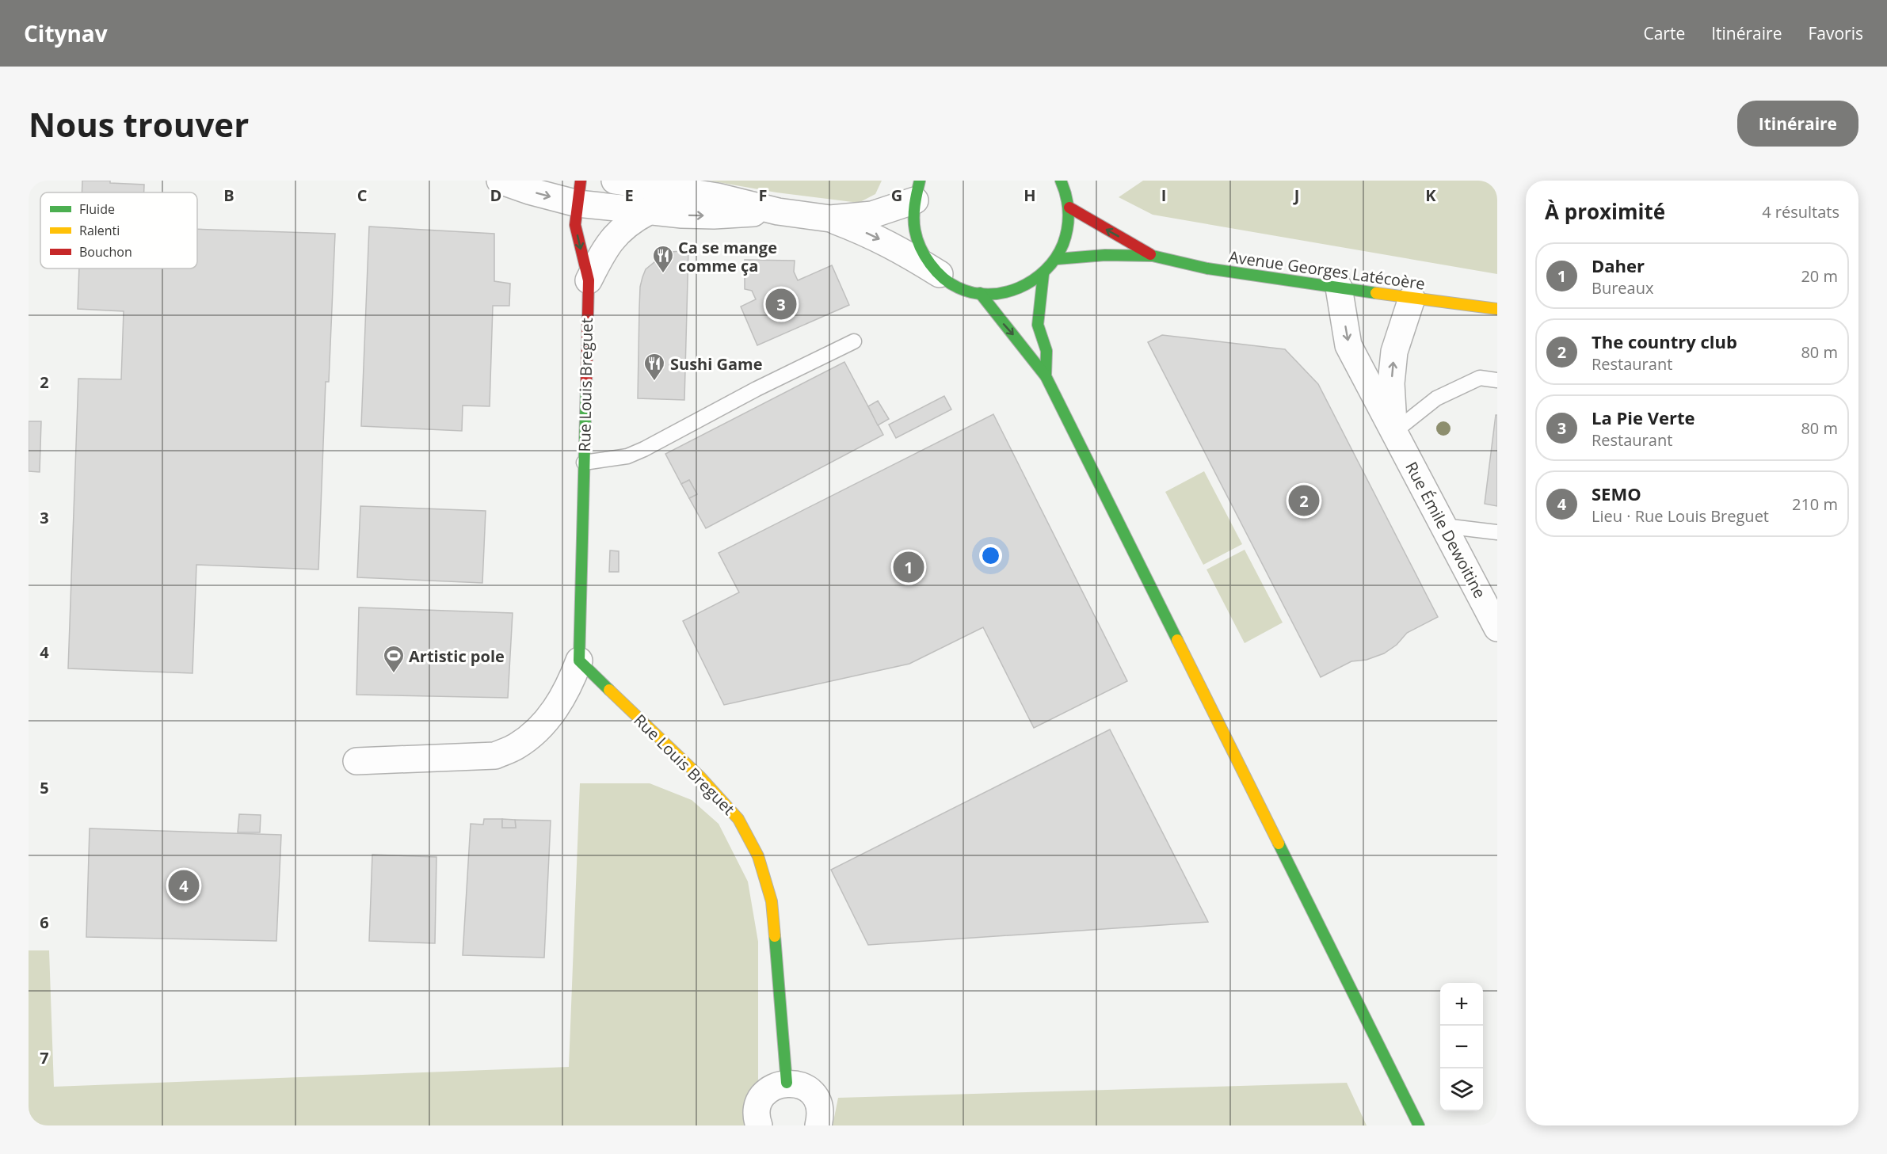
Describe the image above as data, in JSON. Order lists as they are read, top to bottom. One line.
{"streets":{"main road":["Avenue Georges Latécoère","Rue Louis Breguet"],"street":["Rue Émile Dewoitine"]},"crossings":[["Avenue Georges Latécoère","Rue Émile Dewoitine"]],"places":{"restaurant":["Ca se mange comme ça","Sushi Game"],"sports":["Artistic pole"]},"legend":["Fluide","Ralenti","Bouchon"],"page":{"header":"Citynav","nav":["Carte","Itinéraire","Favoris"],"buttons":"Itinéraire","title":"Nous trouver","heading":["À proximité","4 résultats"],"list":[{"mark":"1","name":"Daher","note":"Bureaux","value":"20 m"},{"mark":"2","name":"The country club","note":"Restaurant","value":"80 m"},{"mark":"3","name":"La Pie Verte","note":"Restaurant","value":"80 m"},{"mark":"4","name":"SEMO","note":"Lieu · Rue Louis Breguet","value":"210 m"}],"pins":["3","2","1","4"],"map_buttons":["+","−"]},"grid":{"columns":["B","C","D","E","F","G","H","I","J","K"],"rows":["2","3","4","5","6","7"]}}
